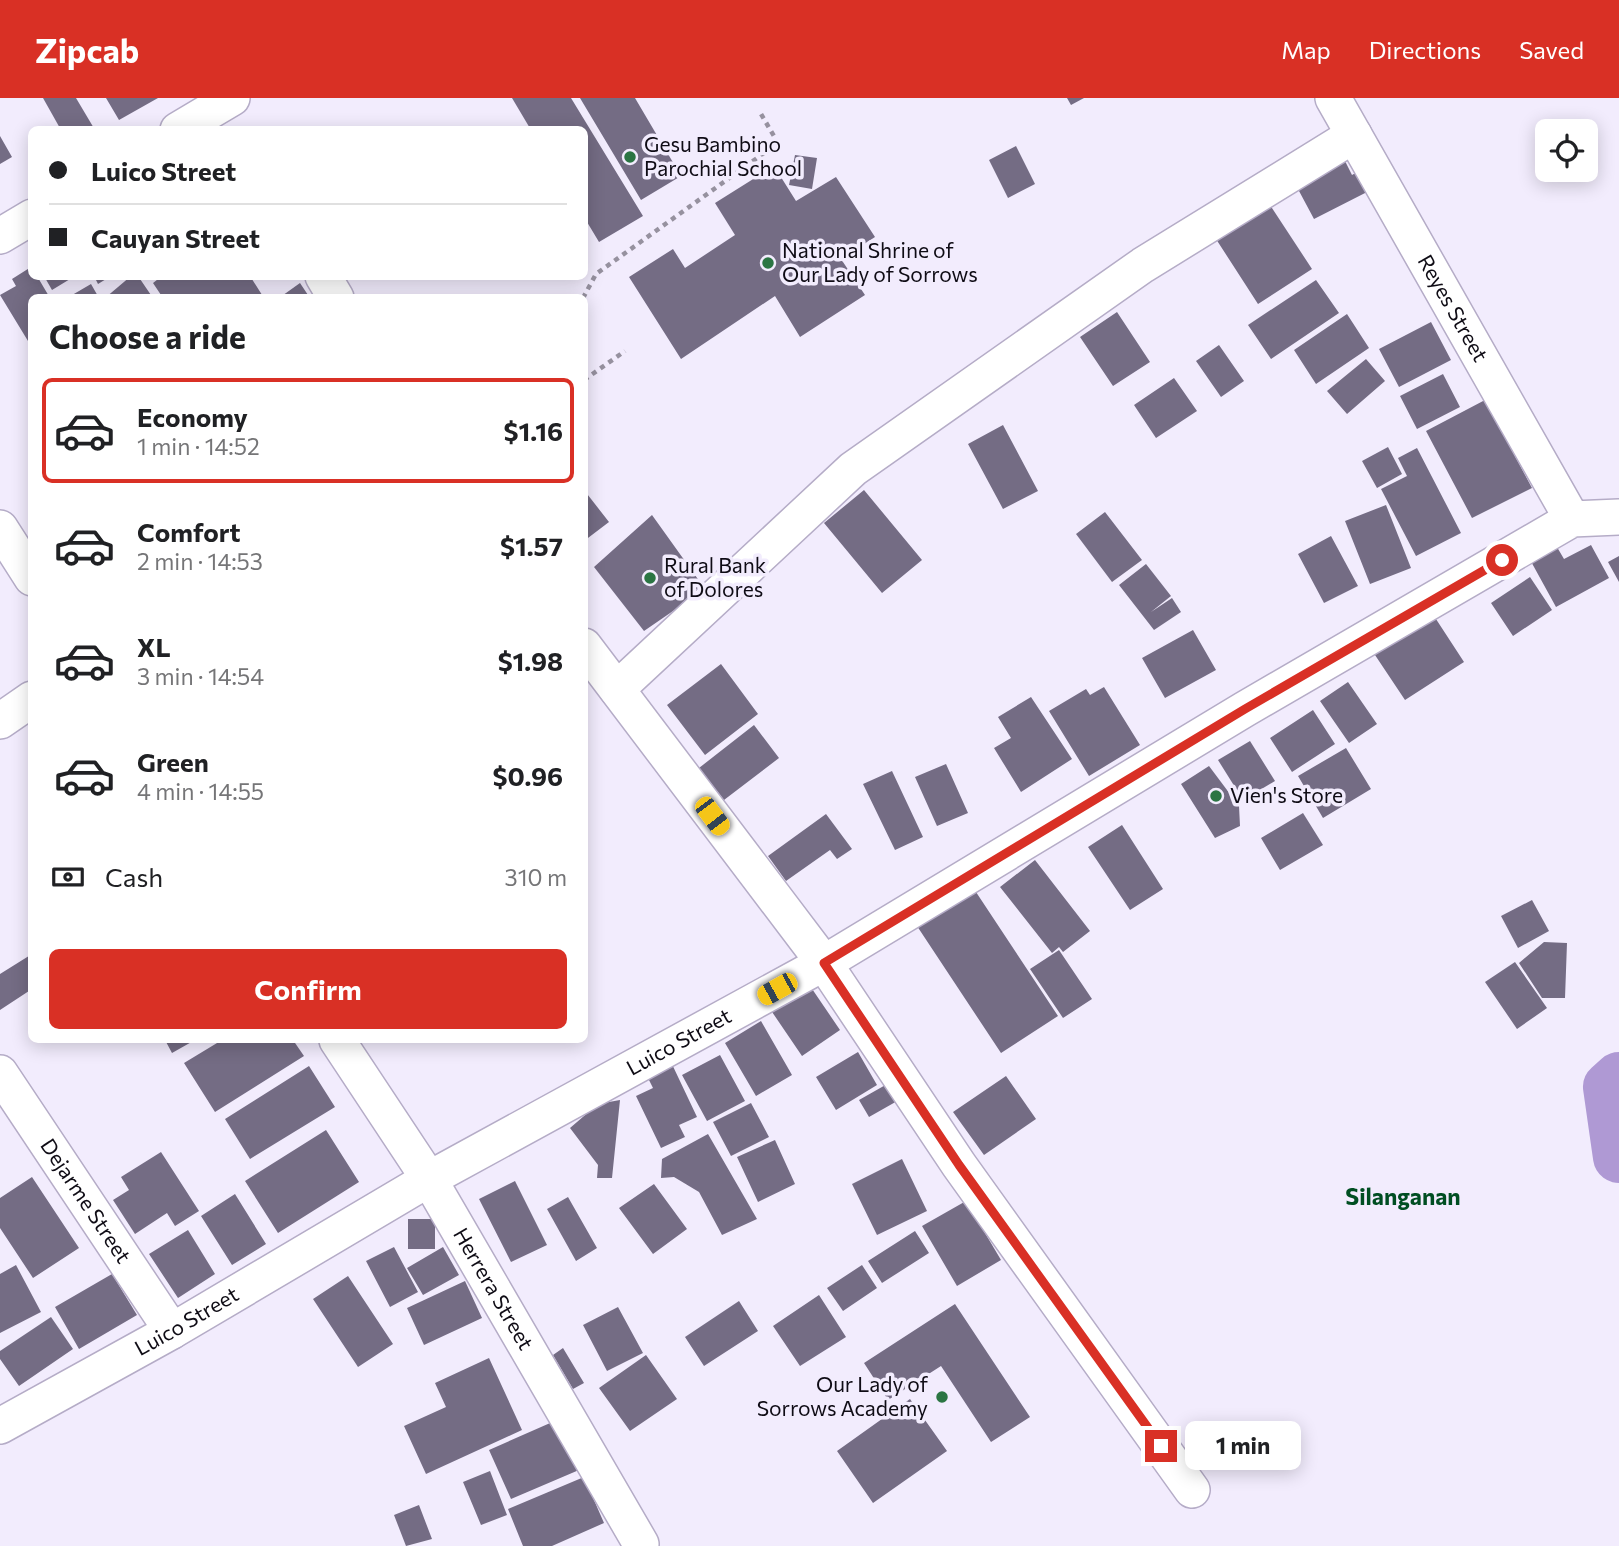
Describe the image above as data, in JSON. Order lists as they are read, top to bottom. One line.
{"streets":{"street":["Reyes Street","Luico Street","Dejarme Street","Herrera Street"]},"crossings":[["Reyes Street","Luico Street"],["Luico Street","Dejarme Street"],["Luico Street","Herrera Street"]],"districts":["Silanganan"],"places":["Gesu Bambino Parochial School","National Shrine of Our Lady of Sorrows","Rural Bank of Dolores","Vien's Store","Our Lady of Sorrows Academy"],"page":{"header":"Zipcab","nav":["Map","Directions","Saved"],"banner":["Luico Street","Cauyan Street"],"heading":"Choose a ride","list":[{"name":"Economy","note":"1 min · 14:52","value":"$1.16"},{"name":"Comfort","note":"2 min · 14:53","value":"$1.57"},{"name":"XL","note":"3 min · 14:54","value":"$1.98"},{"name":"Green","note":"4 min · 14:55","value":"$0.96"}],"pay":["Cash","310 m"],"buttons":"Confirm","bubble":"1 min"}}
